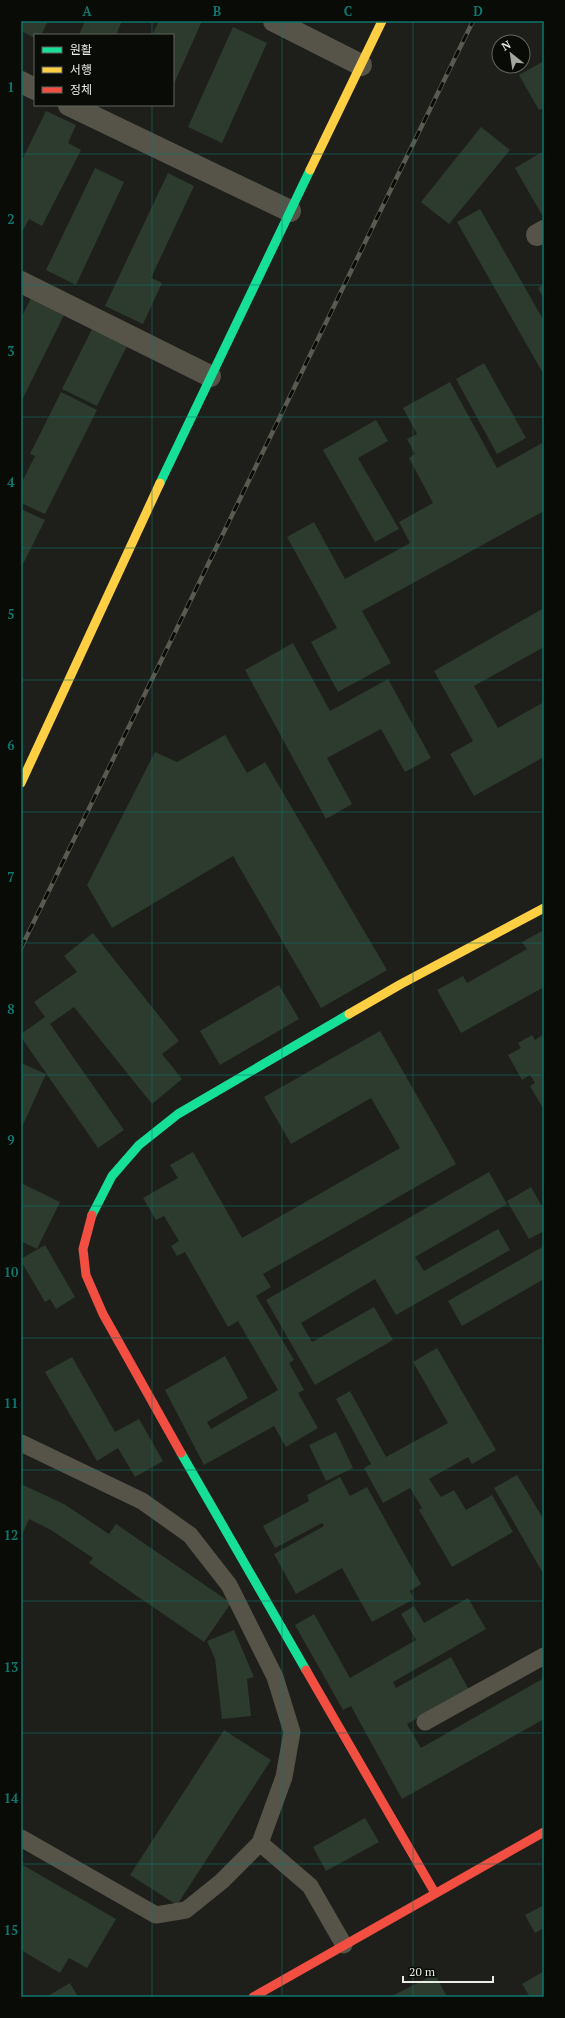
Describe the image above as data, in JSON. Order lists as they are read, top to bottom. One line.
{"legend":["원활","서행","정체"],"scale_bar":"20 m","north":"top left","grid":{"columns":["A","B","C","D"],"rows":["1","2","3","4","5","6","7","8","9","10","11","12","13","14","15"]}}
